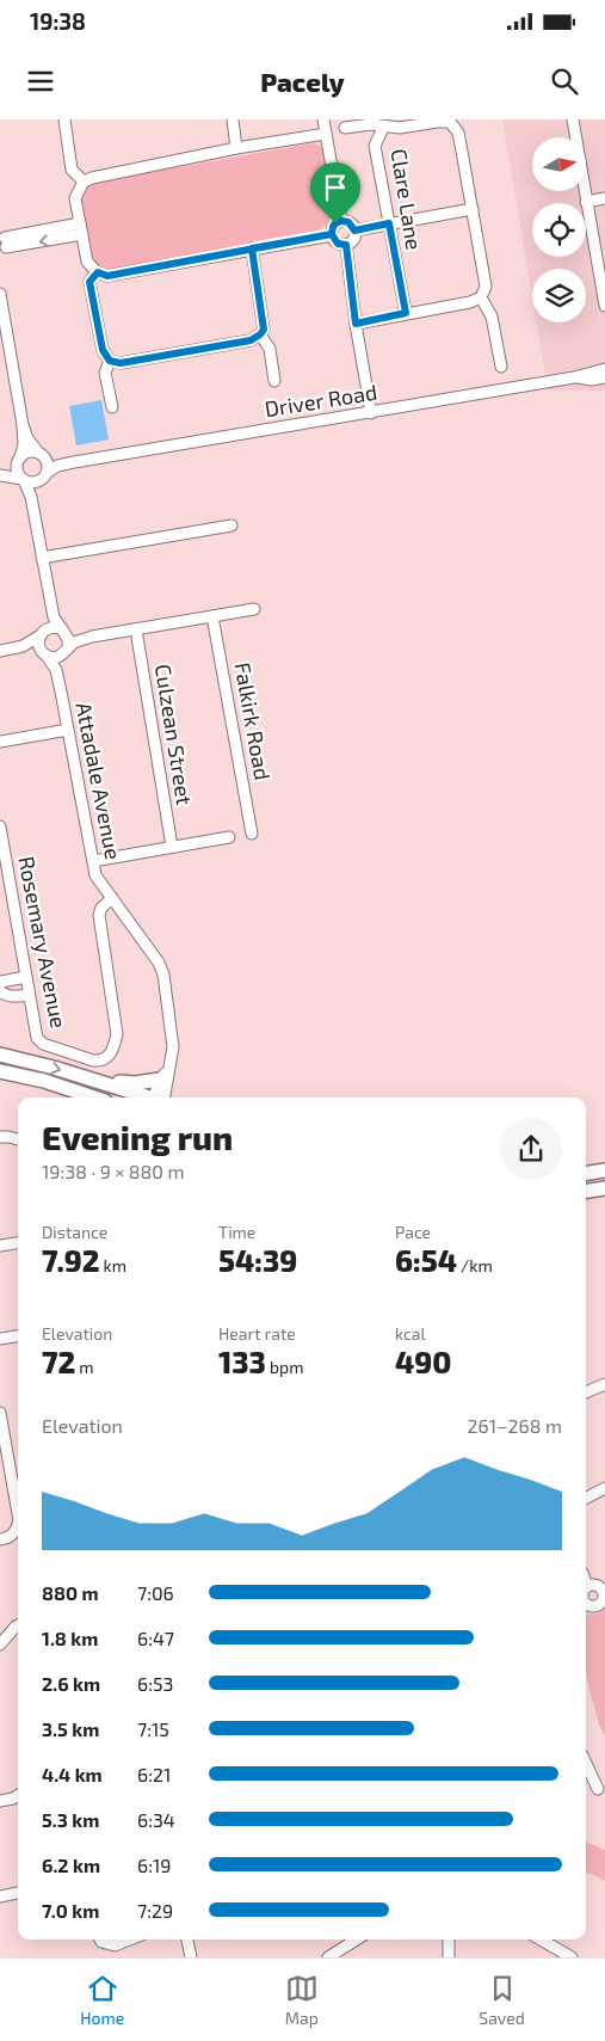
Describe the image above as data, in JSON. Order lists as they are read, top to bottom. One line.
{"streets":{"street":["Clare Lane","Driver Road","Falkirk Road","Culzean Street","Attadale Avenue","Rosemary Avenue"]},"crossings":[["Attadale Avenue","Rosemary Avenue"]],"north":"right","page":{"status":"19:38","header":"Pacely","heading":["Evening run","19:38 · 9 × 880 m"],"stats":[["Distance","7.92 km"],["Time","54:39"],["Pace","6:54 /km"],["Elevation","72 m"],["Heart rate","133 bpm"],["kcal","490"]],"chart":["Elevation","261–268 m"],"list":[{"name":"880 m","note":"7:06"},{"name":"1.8 km","note":"6:47"},{"name":"2.6 km","note":"6:53"},{"name":"3.5 km","note":"7:15"},{"name":"4.4 km","note":"6:21"},{"name":"5.3 km","note":"6:34"},{"name":"6.2 km","note":"6:19"},{"name":"7.0 km","note":"7:29"}],"tabs":["Home","Map","Saved"]}}
